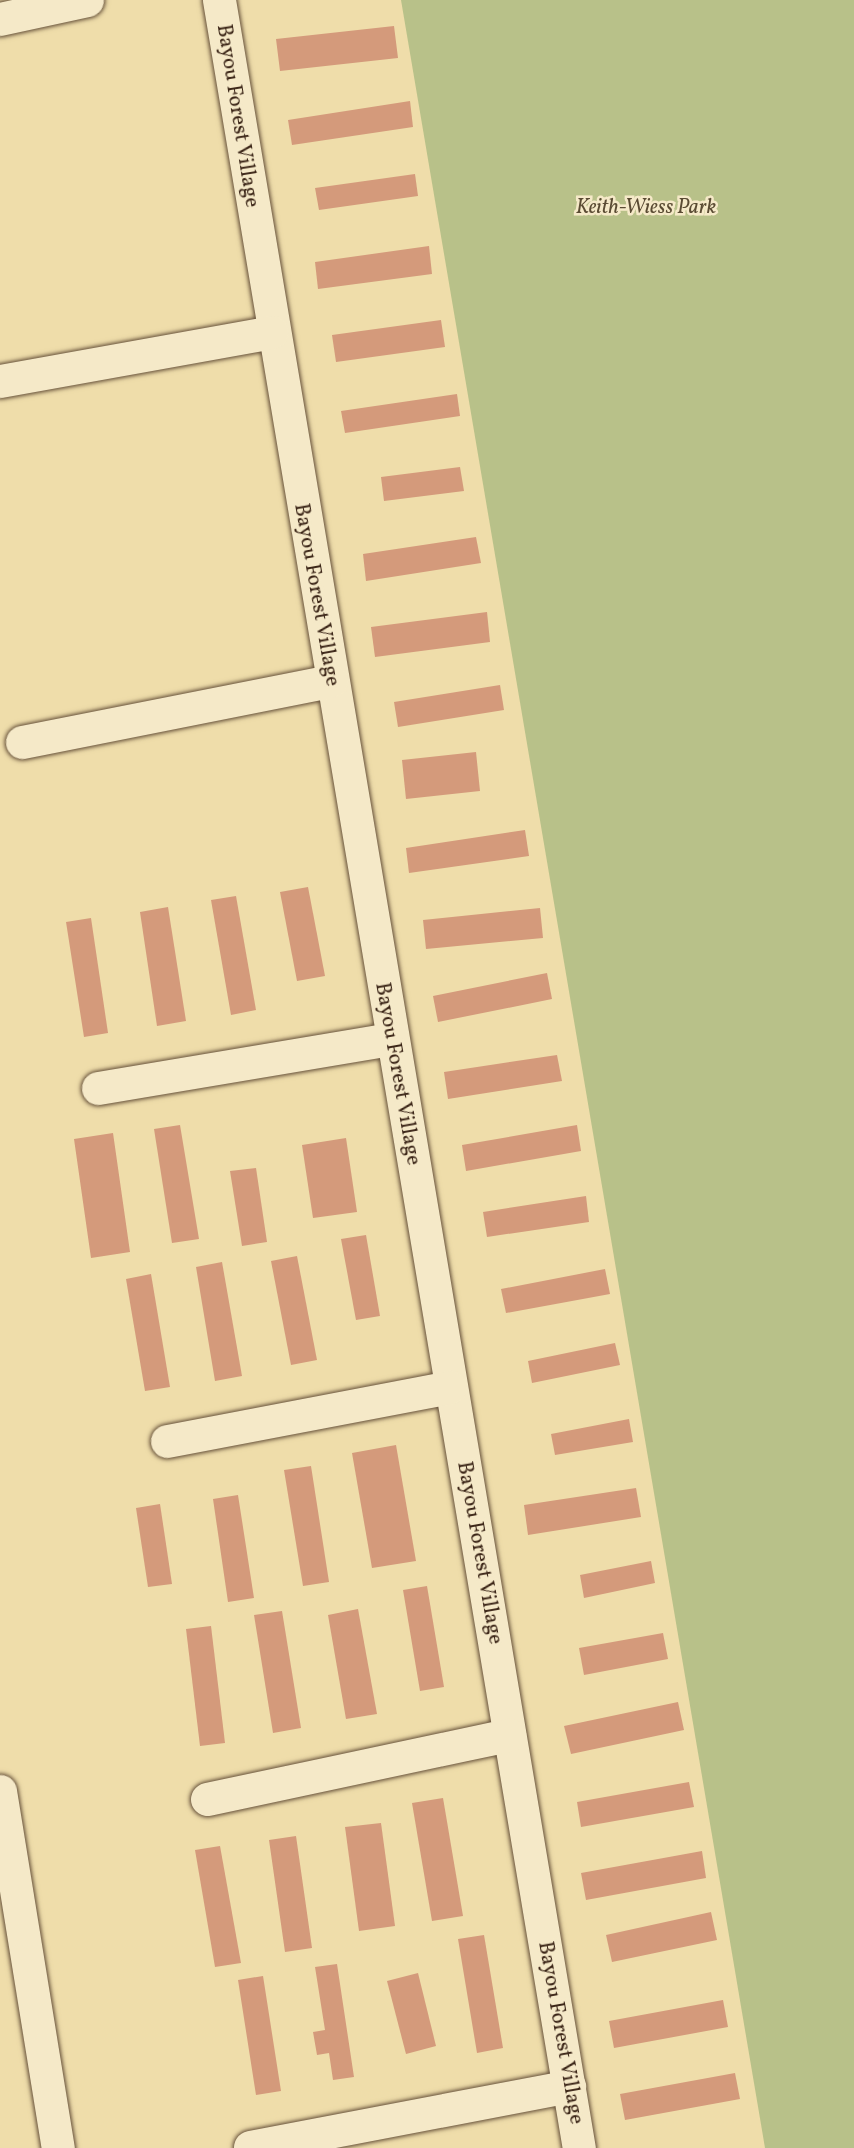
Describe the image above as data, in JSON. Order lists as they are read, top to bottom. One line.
{"streets":{"street":["Bayou Forest Village"]},"parks":["Keith-Wiess Park"]}
